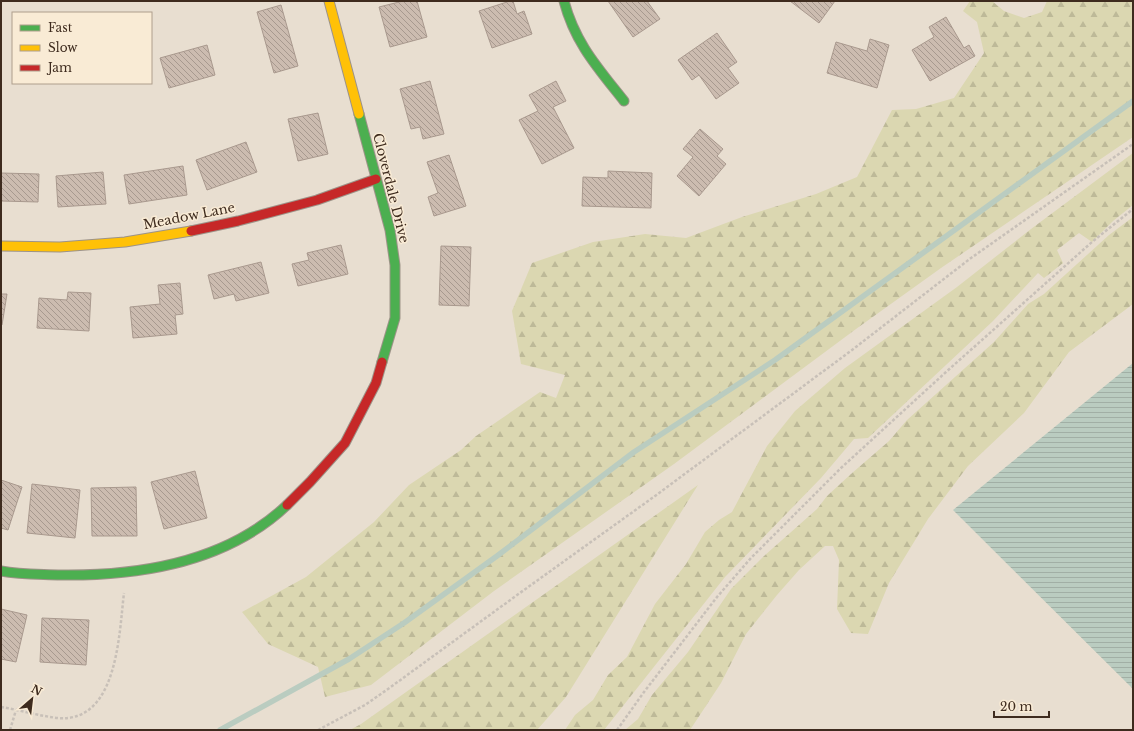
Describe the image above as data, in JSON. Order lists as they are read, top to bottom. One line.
{"streets":{"street":["Cloverdale Drive","Meadow Lane"]},"crossings":[["Cloverdale Drive","Meadow Lane"]],"legend":["Fast","Slow","Jam"],"scale_bar":"20 m","north":"top right"}
